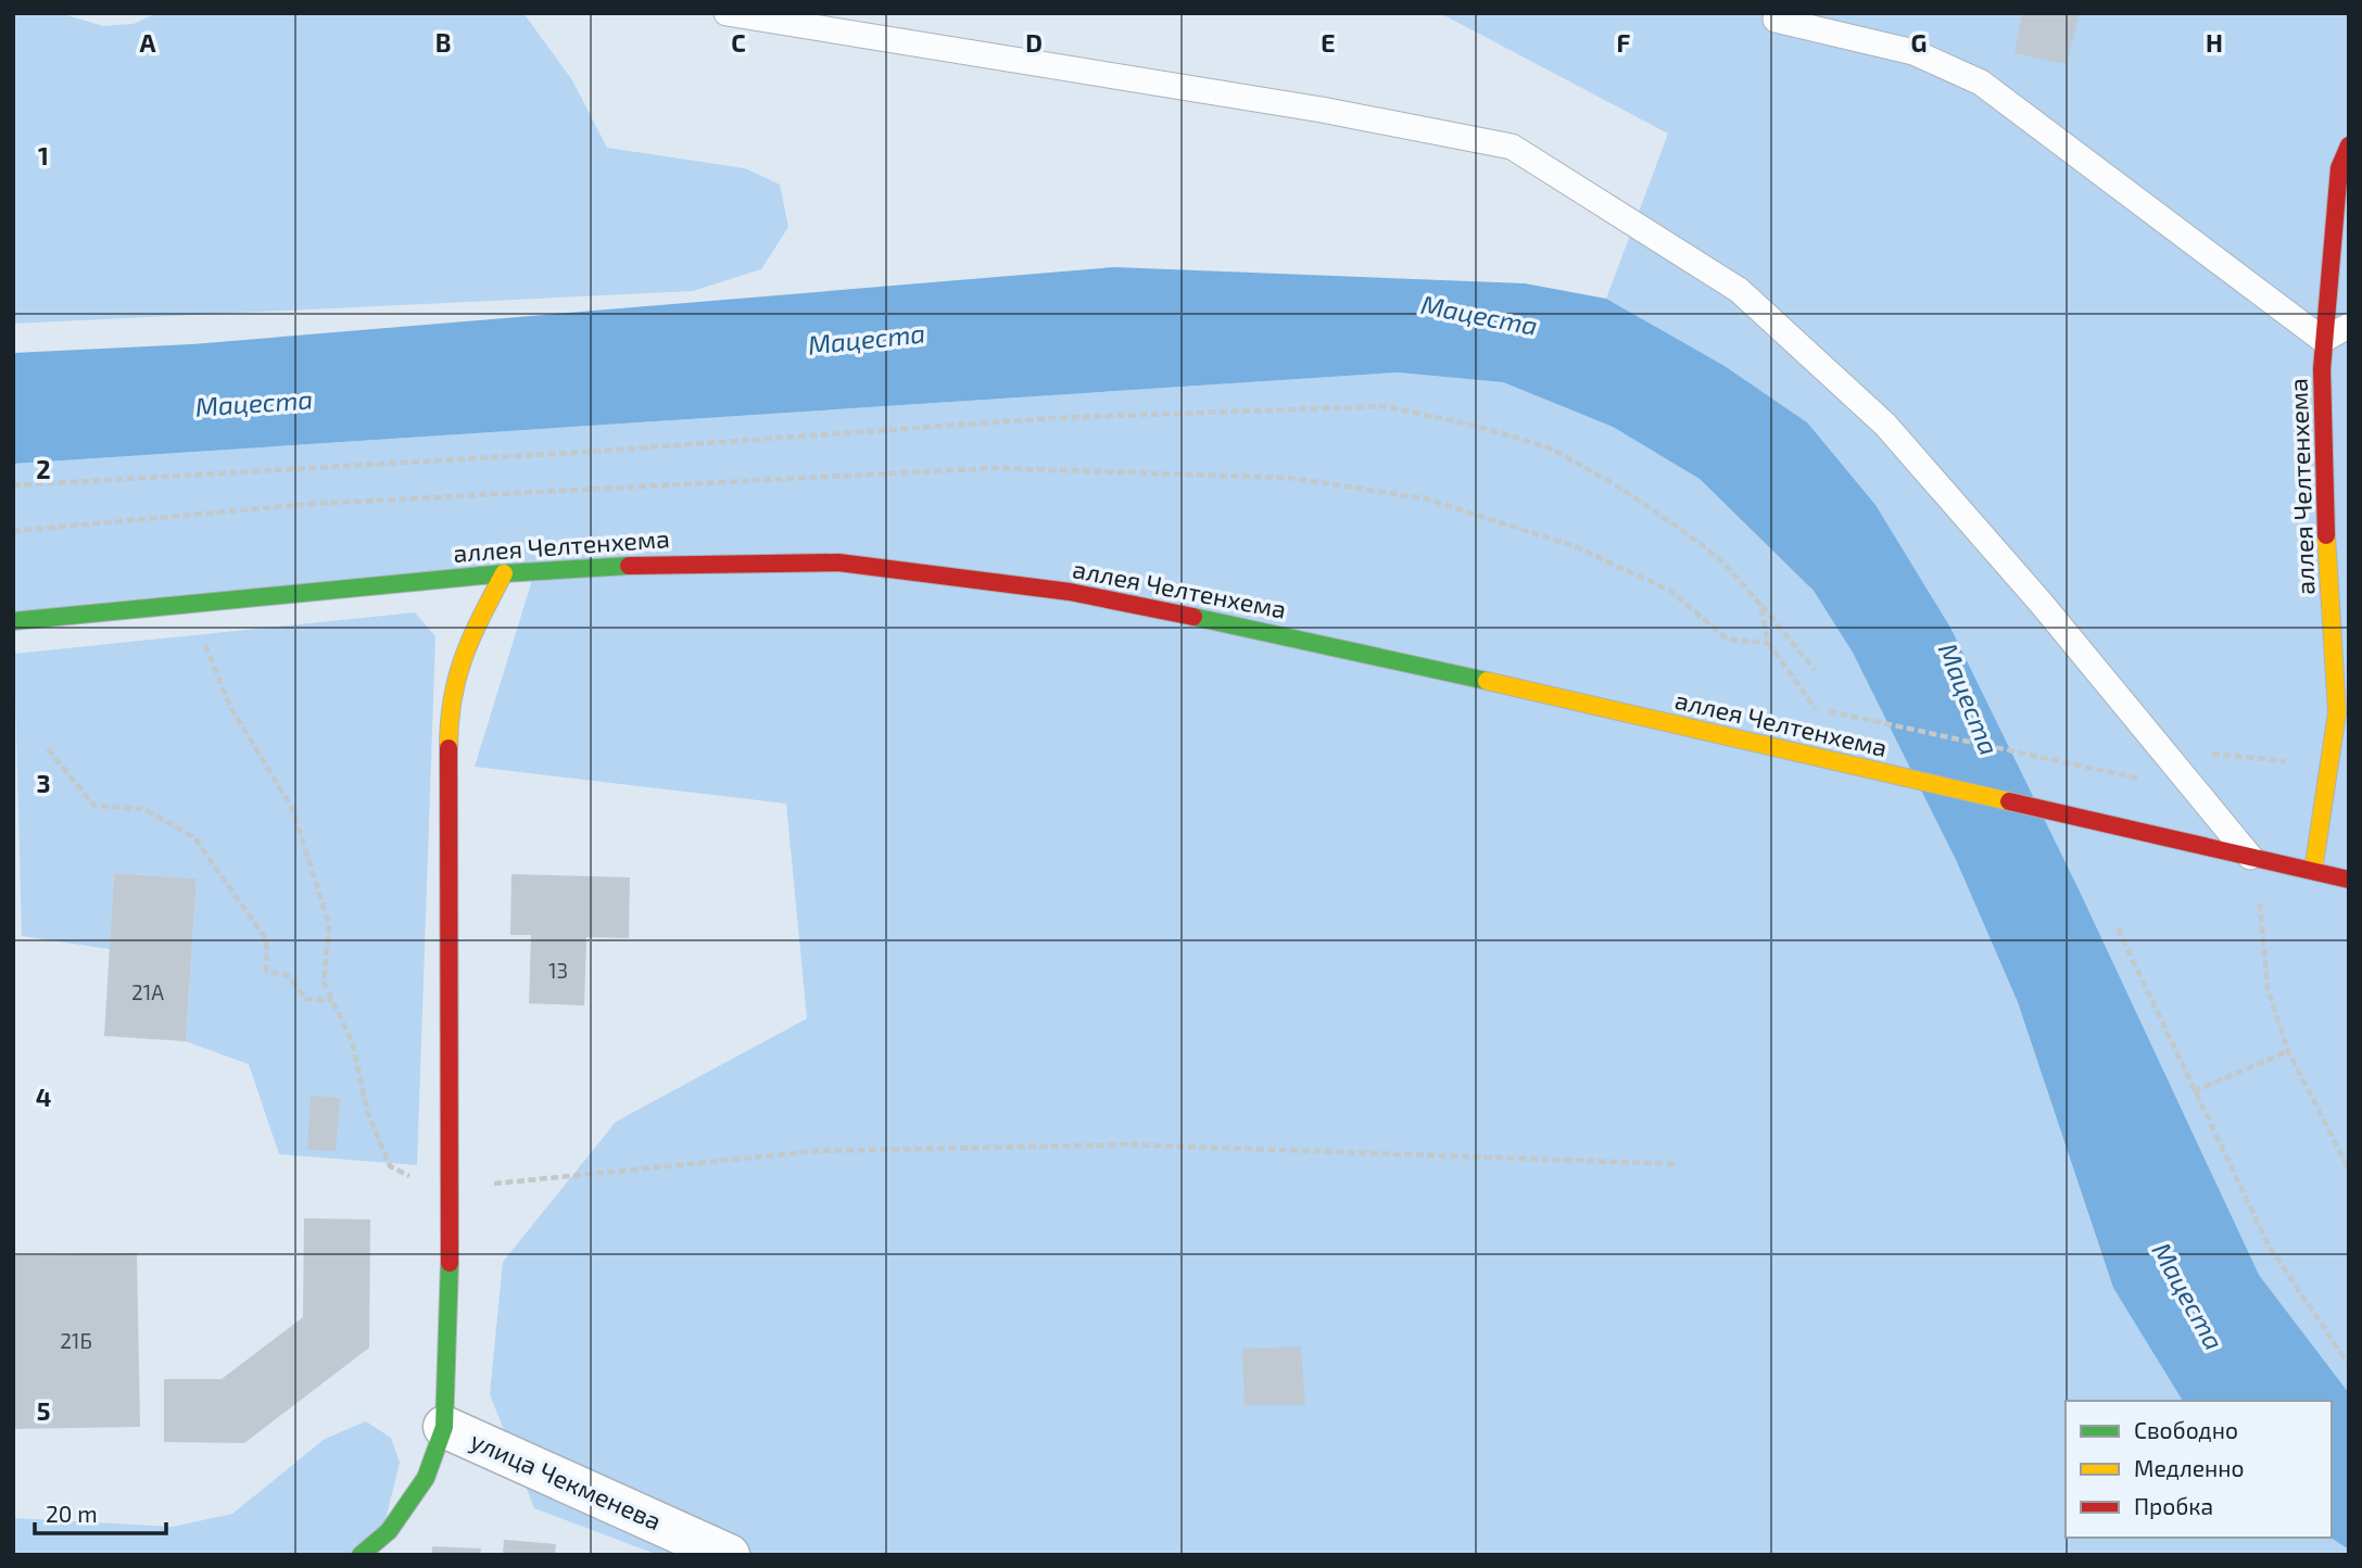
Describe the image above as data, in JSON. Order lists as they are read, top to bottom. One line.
{"streets":{"main road":["аллея Челтенхема"],"street":["улица Чекменева"]},"water":["Мацеста"],"house_numbers":["13","21А","21Б"],"legend":["Свободно","Медленно","Пробка"],"scale_bar":"20 m","grid":{"columns":["A","B","C","D","E","F","G","H"],"rows":["1","2","3","4","5"]}}
